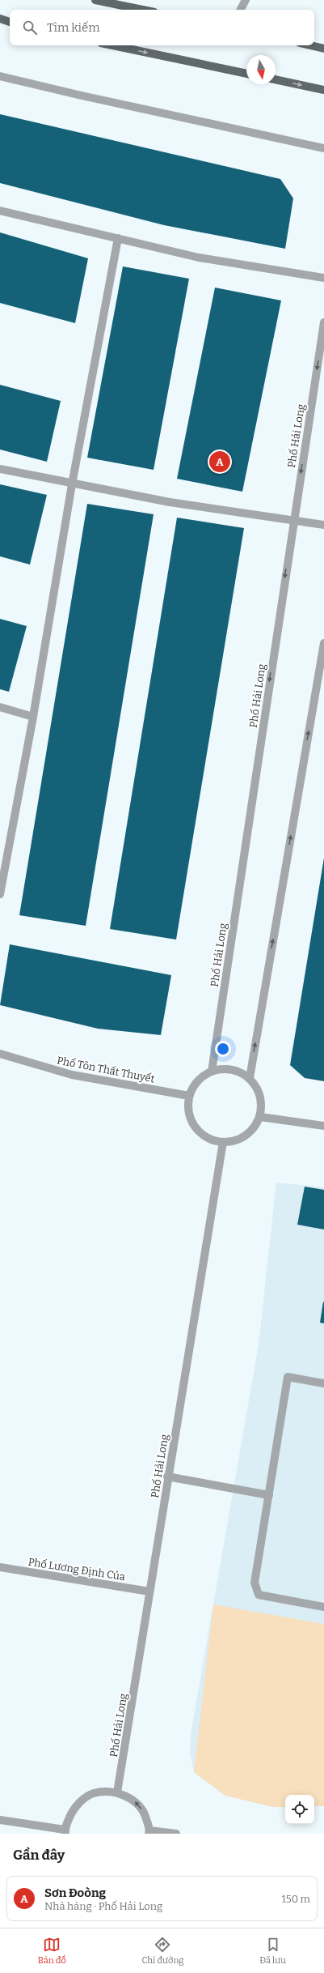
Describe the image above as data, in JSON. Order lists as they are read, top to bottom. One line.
{"streets":{"street":["Phố Hải Long","Phố Tôn Thất Thuyết","Phố Lương Định Của"]},"crossings":[["Phố Hải Long","Phố Tôn Thất Thuyết"],["Phố Hải Long","Phố Lương Định Của"]],"north":"bottom","page":{"search":"Tìm kiếm","pins":"A","heading":"Gần đây","list":[{"mark":"A","name":"Sơn Đoòng","note":"Nhà hàng · Phố Hải Long","value":"150 m"}],"nav":["Bản đồ","Chỉ đường","Đã lưu"]}}
